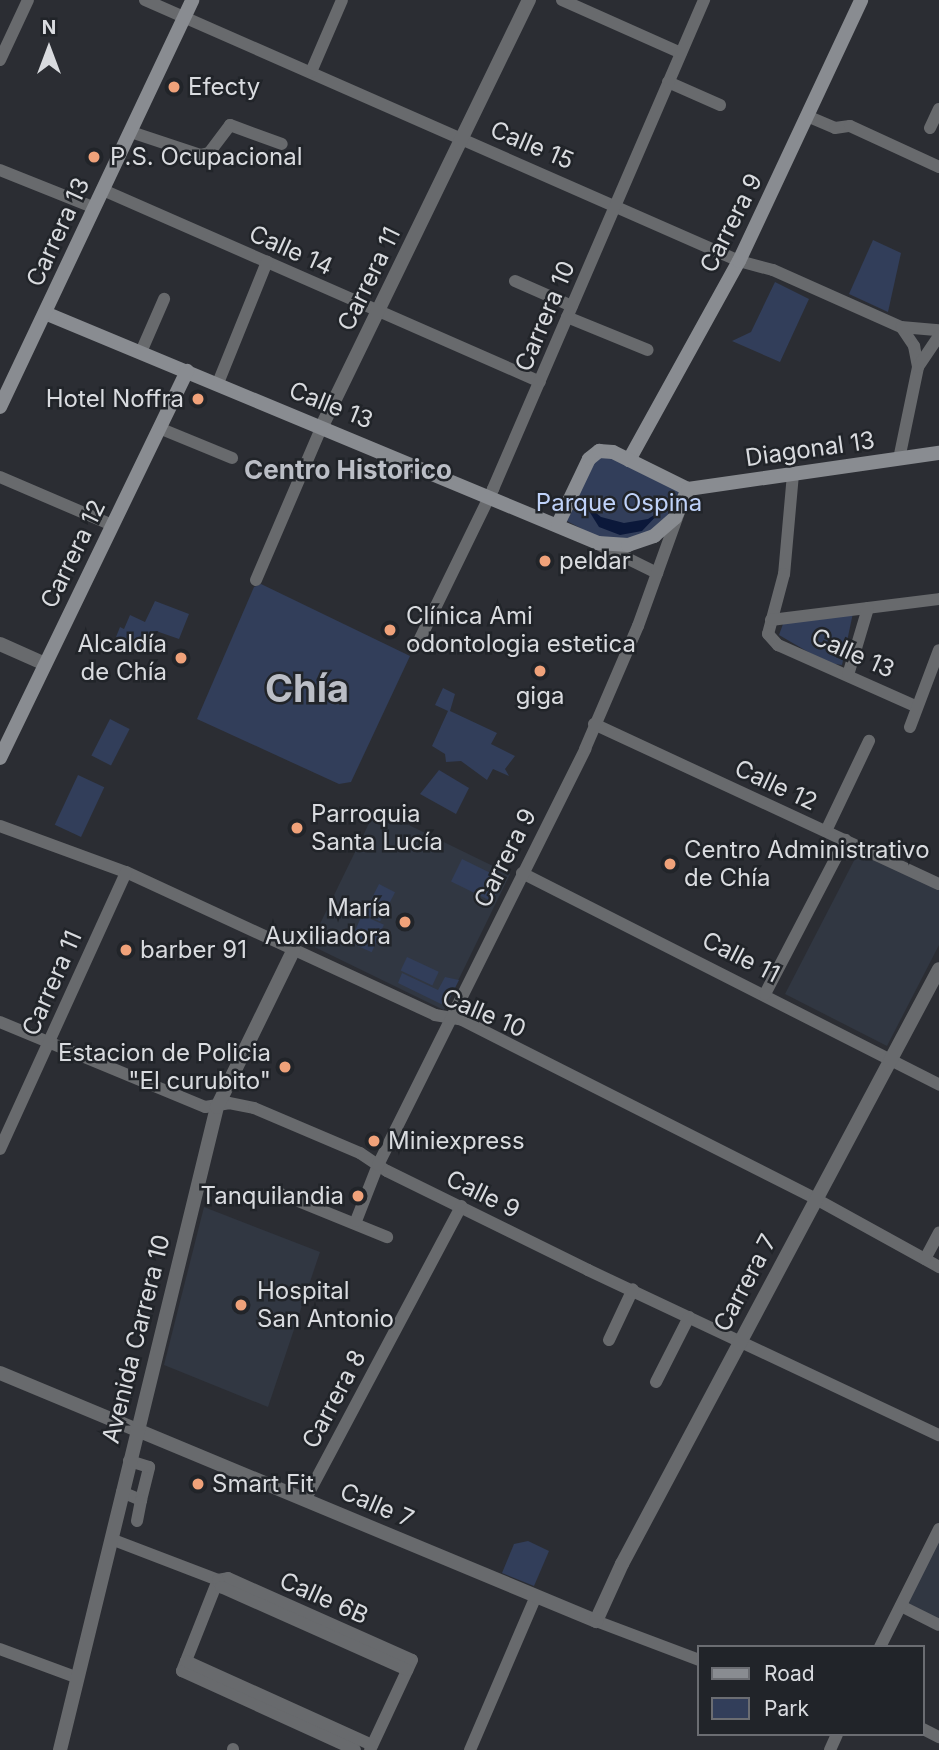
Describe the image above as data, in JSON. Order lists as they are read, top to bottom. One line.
{"streets":{"main road":["Carrera 9","Carrera 13","Calle 13","Diagonal 13","Carrera 12"],"street":["Calle 15","Calle 14","Carrera 11","Carrera 10","Calle 12","Calle 11","Calle 10","Calle 9","Carrera 7","Avenida Carrera 10","Carrera 8","Calle 7","Calle 6B"]},"crossings":[["Calle 15","Carrera 9"],["Calle 15","Carrera 13"],["Calle 15","Carrera 11"],["Calle 15","Carrera 10"],["Carrera 9","Calle 13"],["Carrera 9","Calle 12"],["Carrera 9","Calle 11"],["Carrera 9","Calle 10"],["Carrera 9","Calle 9"],["Carrera 13","Calle 14"],["Carrera 13","Calle 13"],["Calle 14","Carrera 11"],["Calle 14","Carrera 10"],["Carrera 11","Calle 13"],["Carrera 11","Calle 10"],["Carrera 11","Calle 9"],["Carrera 10","Calle 13"],["Calle 13","Diagonal 13"],["Calle 13","Carrera 12"],["Calle 11","Carrera 7"],["Calle 10","Carrera 7"],["Calle 10","Avenida Carrera 10"],["Calle 9","Carrera 7"],["Calle 9","Avenida Carrera 10"],["Calle 9","Carrera 8"],["Carrera 7","Calle 7"],["Avenida Carrera 10","Calle 7"],["Avenida Carrera 10","Calle 6B"],["Carrera 8","Calle 7"]],"districts":["Centro Historico","Chía"],"parks":["Parque Ospina"],"places":["Efecty","P.S. Ocupacional","Hotel Noffra","peldar","Clínica Ami odontologia estetica","Alcaldía de Chía","giga","Parroquia Santa Lucía","Centro Administrativo de Chía","María Auxiliadora","barber 91","Estacion de Policia \"El curubito\"","Miniexpress","Tanquilandia","Hospital San Antonio","Smart Fit"],"legend":["Road","Park"],"north":"top"}
